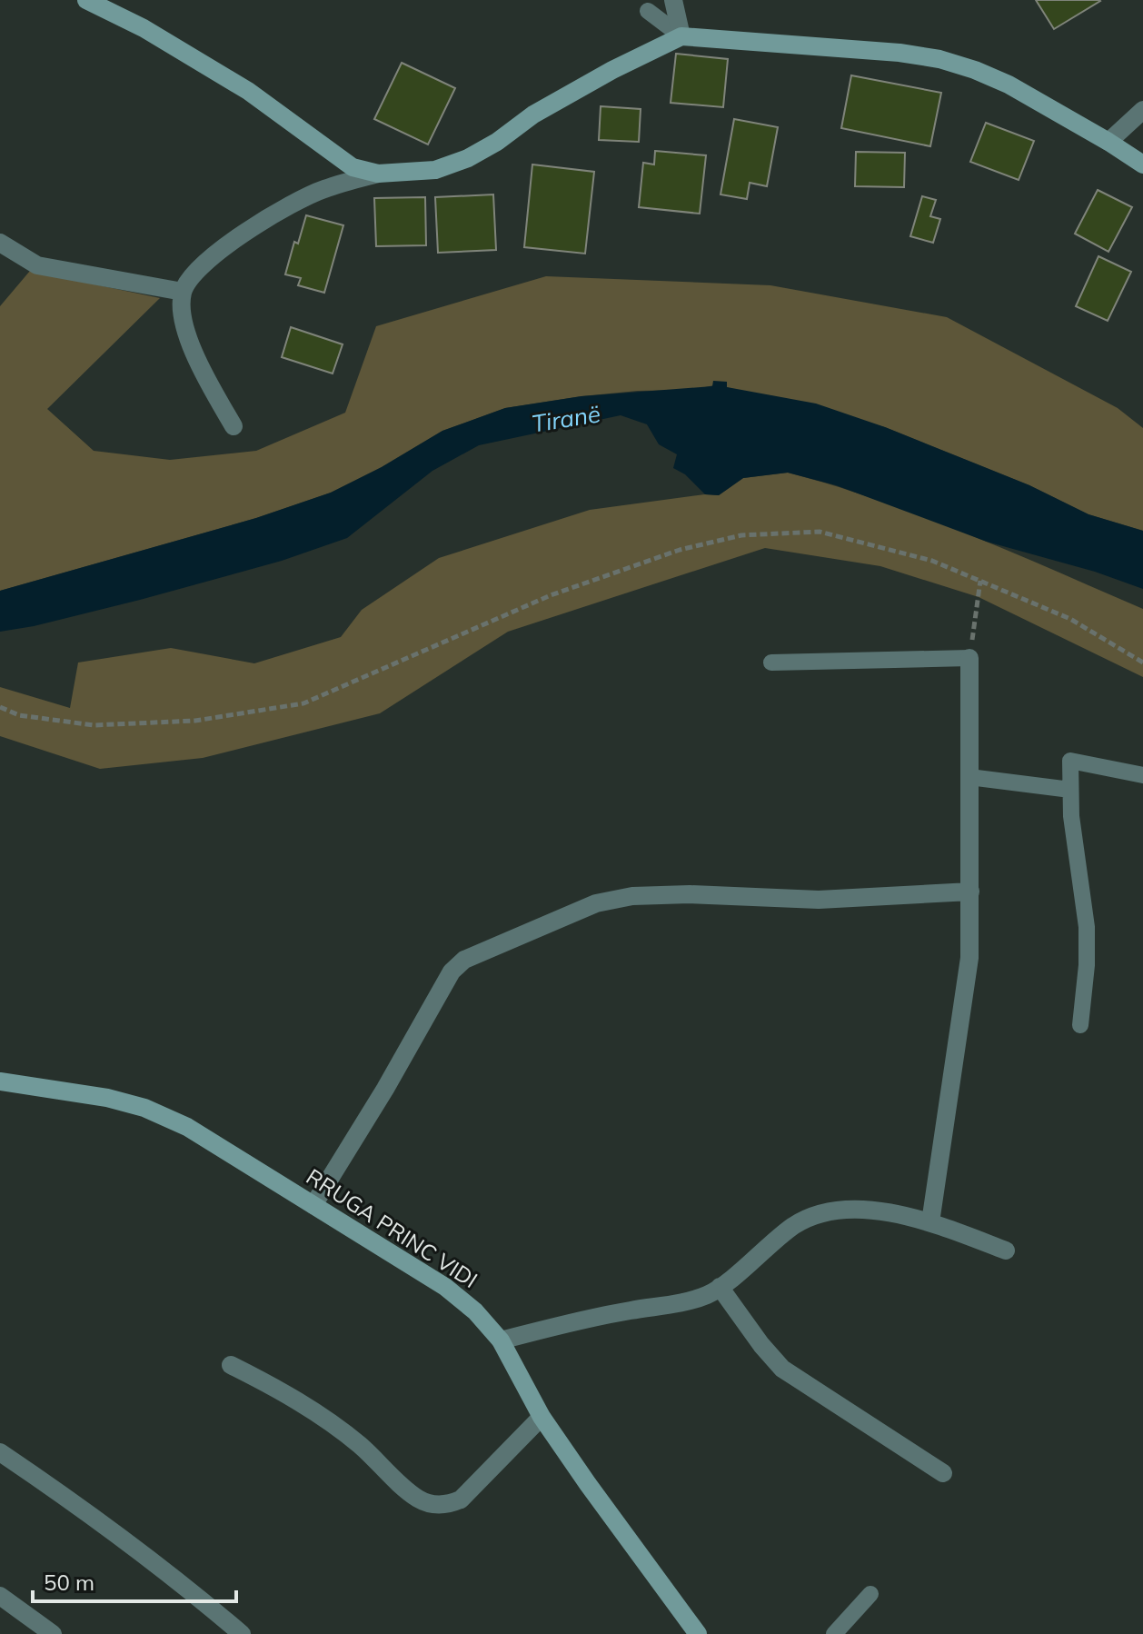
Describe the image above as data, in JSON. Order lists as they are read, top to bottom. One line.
{"streets":{"street":["RRUGA PRINC VIDI"]},"water":["Tiranë"],"scale_bar":"50 m"}
